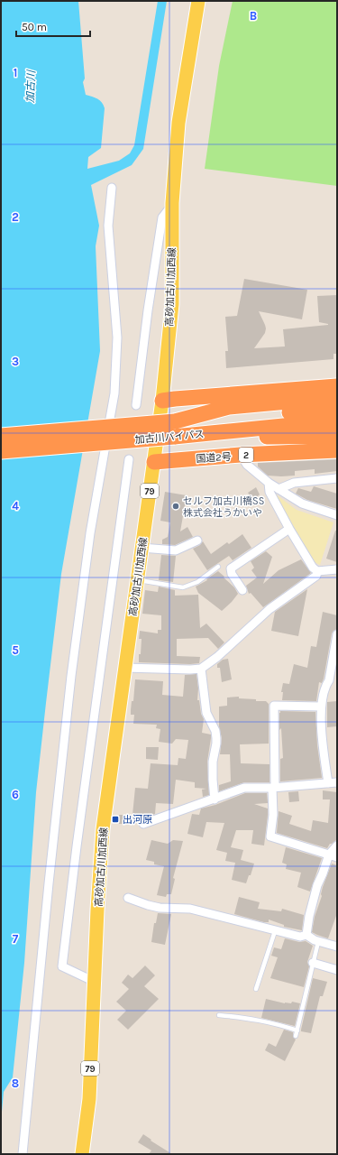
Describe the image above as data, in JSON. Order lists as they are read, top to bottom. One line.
{"streets":{"highway":["加古川バイパス","2","国道2号"],"main road":["高砂加古川加西線","79"]},"crossings":[["高砂加古川加西線","国道2号"]],"water":["加古川"],"places":{"other":["セルフ加古川橋SS 株式会社うかいや"],"transit":["出河原"]},"scale_bar":"50 m","grid":{"columns":["B"],"rows":["1","2","3","4","5","6","7","8"]}}
